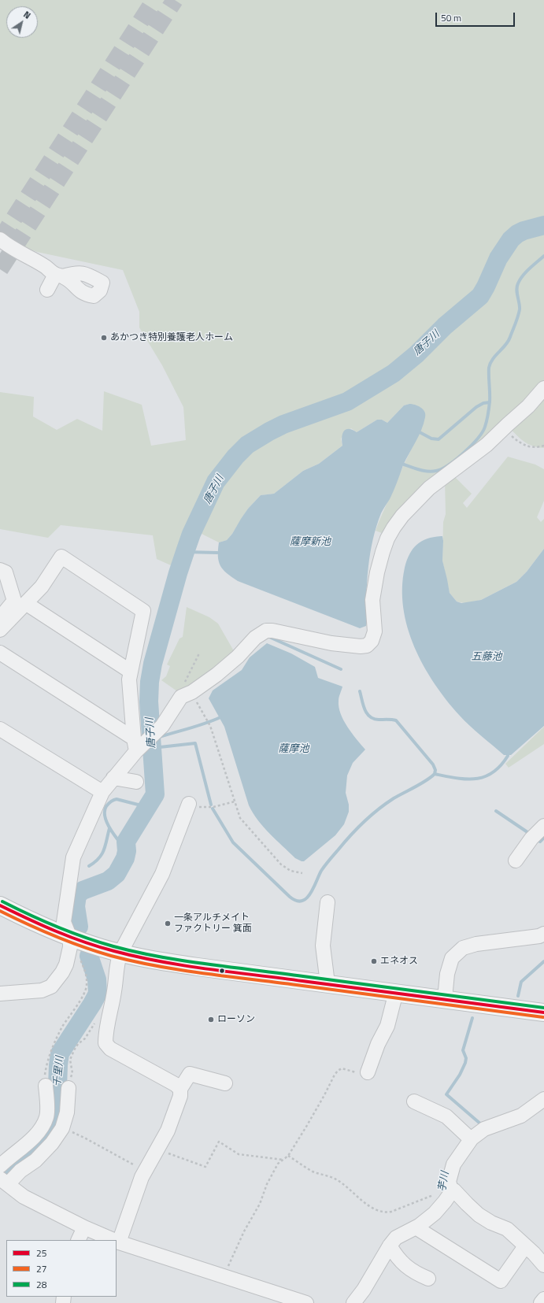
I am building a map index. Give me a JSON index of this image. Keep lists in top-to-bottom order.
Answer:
{
  "water": [
    "唐子川",
    "薩摩新池",
    "五藤池",
    "薩摩池",
    "千里川",
    "芋川"
  ],
  "places": [
    "あかつき特別養護老人ホーム",
    "一条アルチメイト ファクトリー 箕面",
    "エネオス",
    "ローソン"
  ],
  "lines": ["transit line 28", "transit line 25", "transit line 27"],
  "legend": ["25", "27", "28"],
  "scale_bar": "50 m",
  "north": "top right"
}
